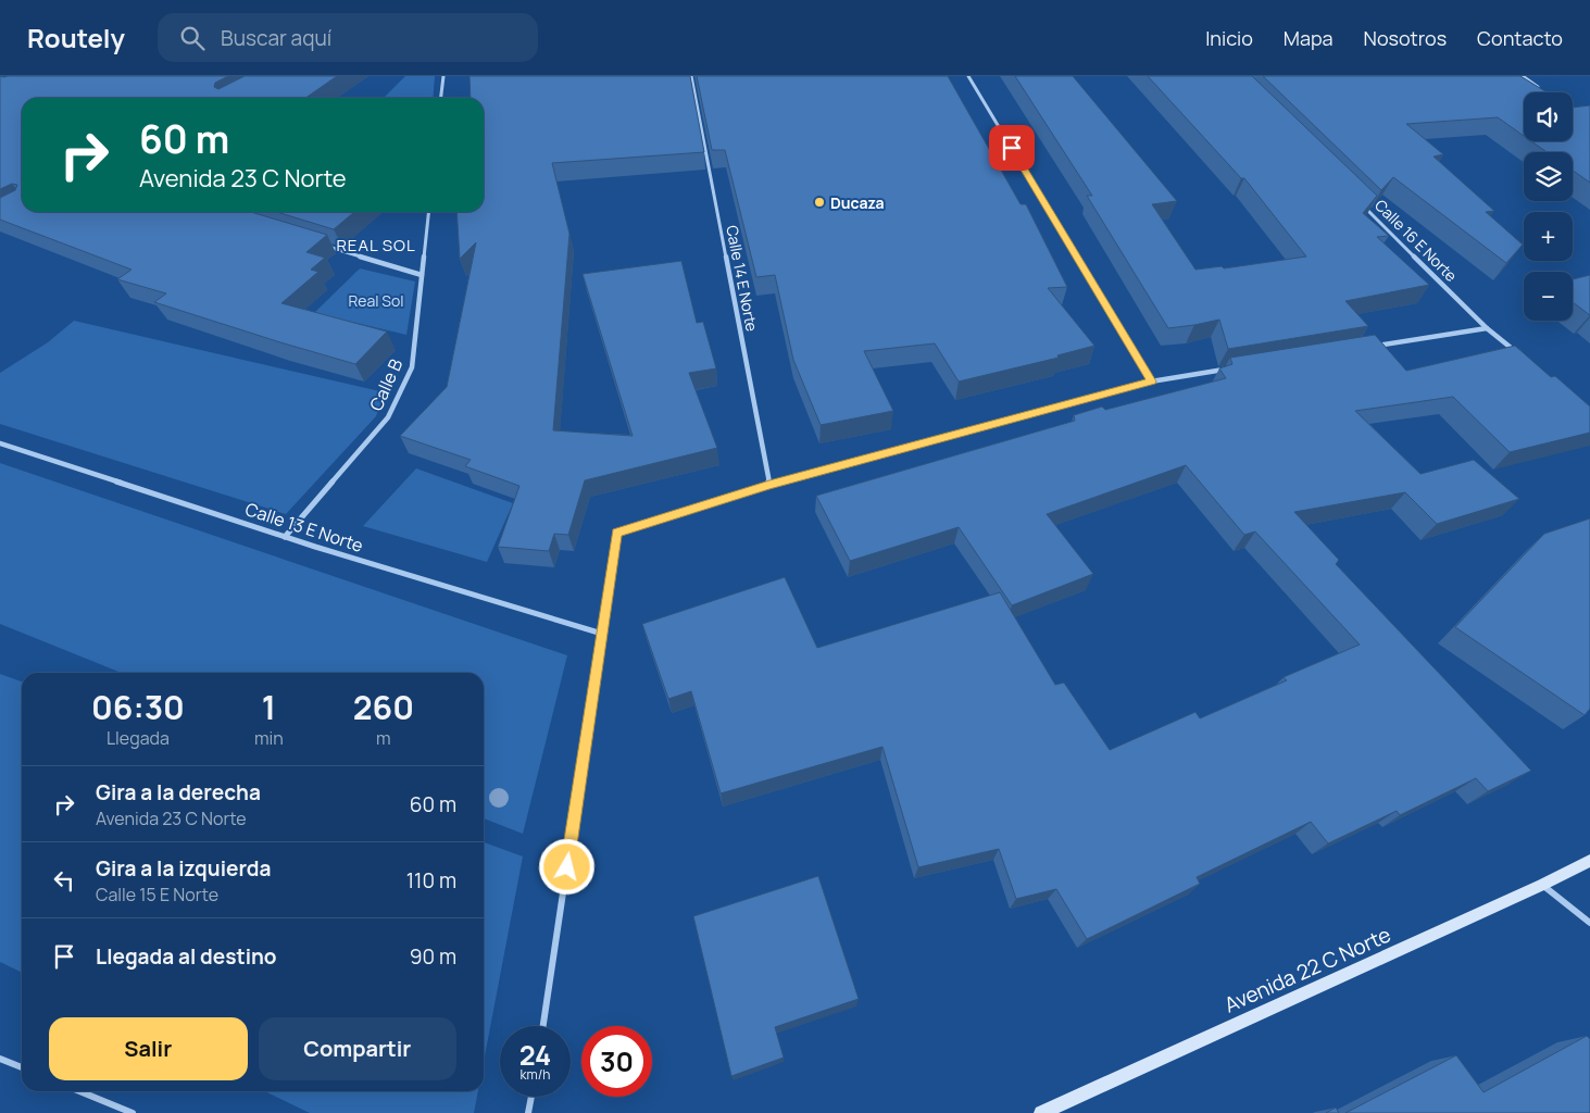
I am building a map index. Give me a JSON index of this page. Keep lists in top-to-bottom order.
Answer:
{
  "streets": {
    "street": [
      "Calle 16 E Norte",
      "Calle 14 E Norte",
      "Calle B",
      "Calle 13 E Norte",
      "Avenida 22 C Norte"
    ]
  },
  "crossings": [
    ["Calle B", "Calle 13 E Norte"]
  ],
  "districts": ["REAL SOL"],
  "parks": ["Real Sol"],
  "places": ["Ducaza"],
  "page": {
    "header": "Routely",
    "search": "Buscar aquí",
    "nav": [
      "Inicio",
      "Mapa",
      "Nosotros",
      "Contacto"
    ],
    "map_buttons": ["+", "−"],
    "turn": ["60 m", "Avenida 23 C Norte"],
    "eta": [
      "06:30",
      "Llegada",
      "1",
      "min",
      "260",
      "m"
    ],
    "list": [
      {
        "name": "Gira a la derecha",
        "note": "Avenida 23 C Norte",
        "value": "60 m"
      },
      {
        "name": "Gira a la izquierda",
        "note": "Calle 15 E Norte",
        "value": "110 m"
      },
      {
        "name": "Llegada al destino",
        "value": "90 m"
      }
    ],
    "buttons": ["Salir", "Compartir"],
    "speed": "24 km/h",
    "limit": "30"
  }
}
